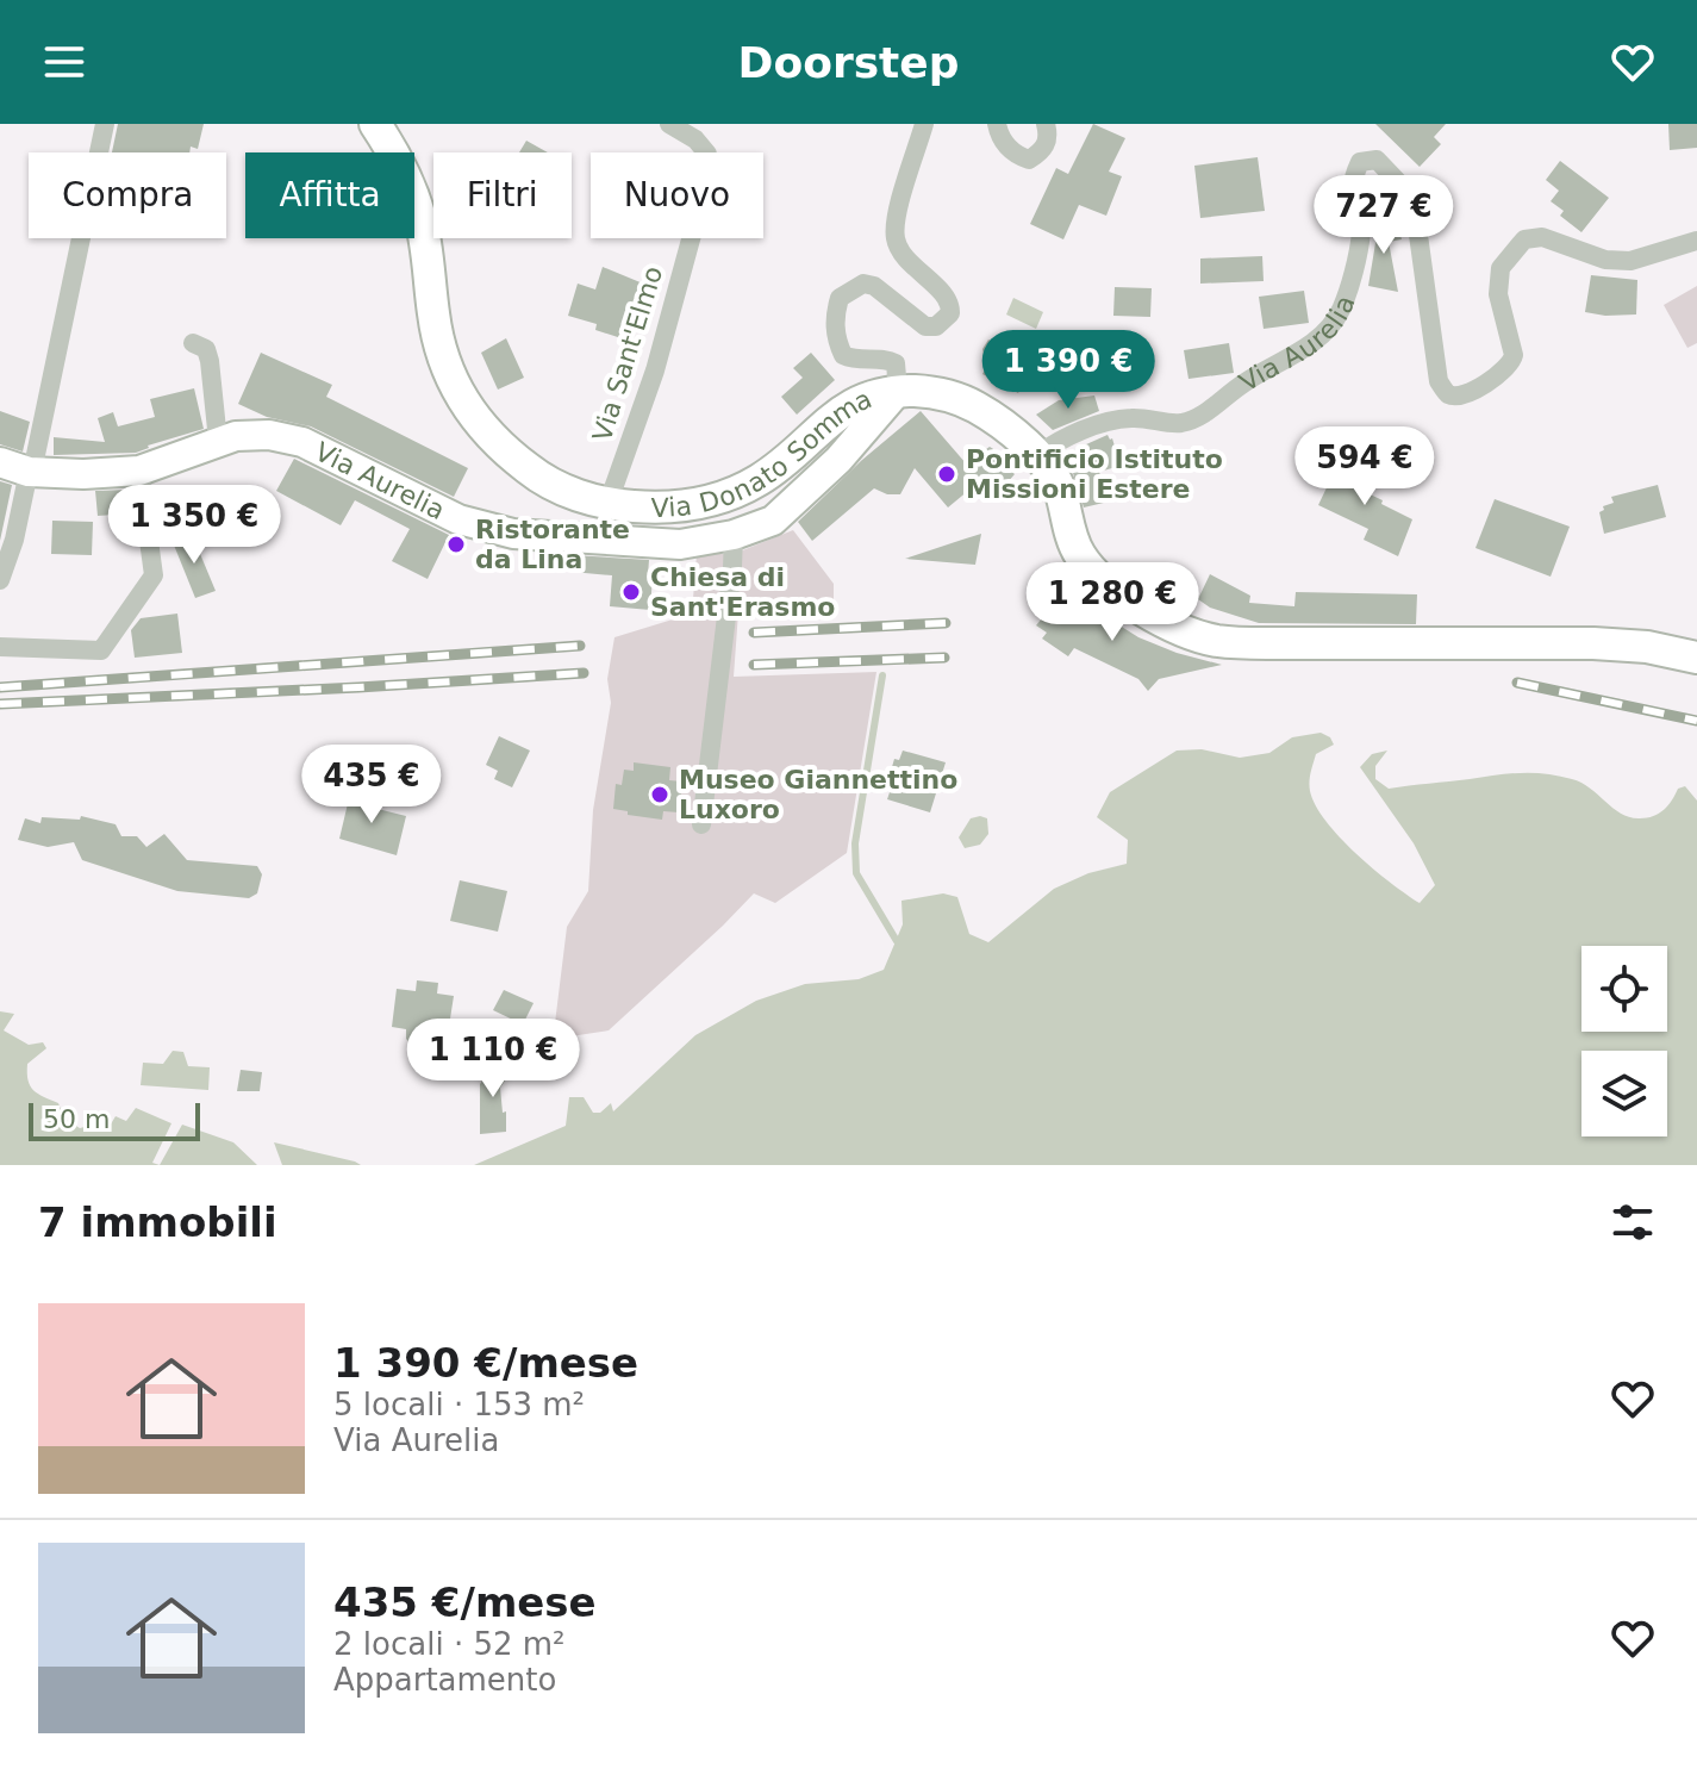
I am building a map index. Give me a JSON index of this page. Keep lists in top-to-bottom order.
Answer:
{
  "streets": {
    "main road": ["Via Donato Somma"],
    "street": ["Via Aurelia", "Via Sant'Elmo"]
  },
  "crossings": [
    ["Via Aurelia", "Via Donato Somma"],
    ["Via Sant'Elmo", "Via Donato Somma"]
  ],
  "places": [
    "Pontificio Istituto Missioni Estere",
    "Ristorante da Lina",
    "Chiesa di Sant'Erasmo",
    "Museo Giannettino Luxoro"
  ],
  "scale_bar": "50 m",
  "page": {
    "header": "Doorstep",
    "chip": [
      "Compra",
      "Affitta",
      "Filtri",
      "Nuovo"
    ],
    "price": [
      "727 €",
      "1 390 €",
      "594 €",
      "1 350 €",
      "1 280 €",
      "435 €",
      "1 110 €"
    ],
    "scale": "50 m",
    "heading": "7 immobili",
    "list": [
      {
        "name": "1 390 €/mese",
        "note": "5 locali · 153 m² · Via Aurelia"
      },
      {
        "name": "435 €/mese",
        "note": "2 locali · 52 m² · Appartamento"
      }
    ]
  }
}
